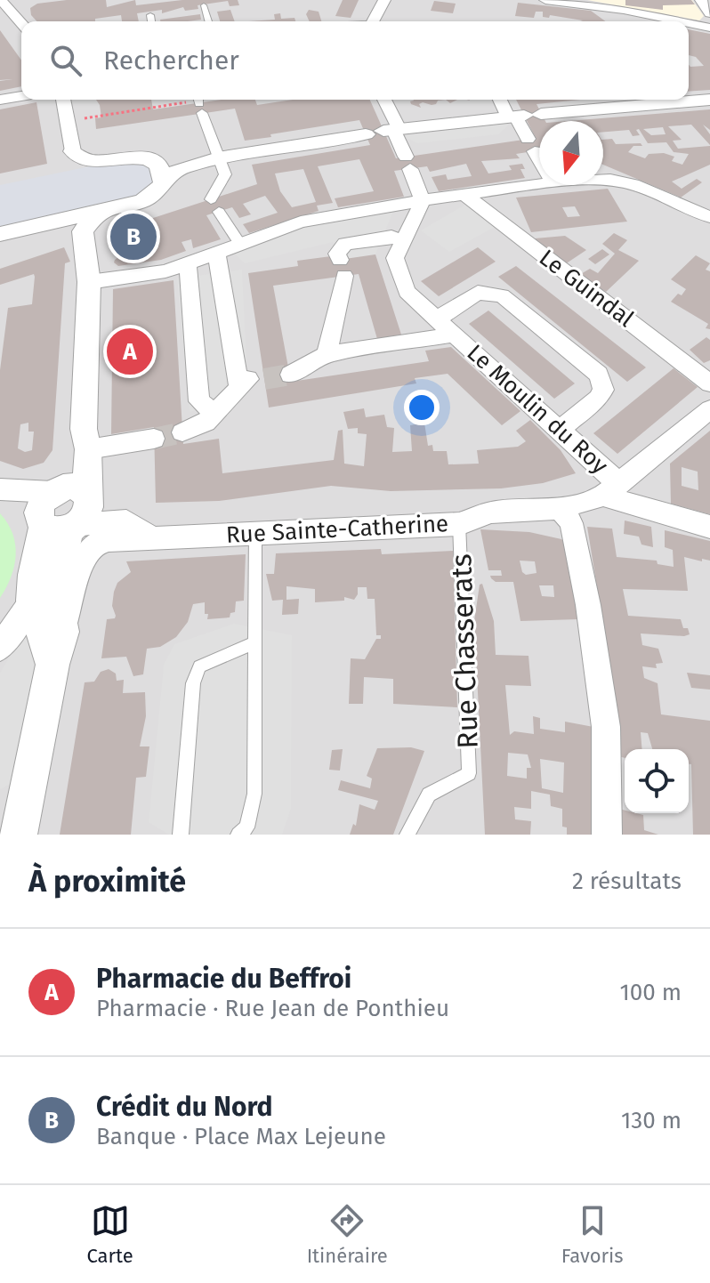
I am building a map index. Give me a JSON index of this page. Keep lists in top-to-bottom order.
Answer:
{
  "streets": {
    "street": ["Le Guindal", "Le Moulin du Roy", "Rue Sainte-Catherine"],
    "lane": ["Rue Chasserats"]
  },
  "crossings": [
    ["Le Moulin du Roy", "Rue Sainte-Catherine"],
    ["Rue Sainte-Catherine", "Rue Chasserats"]
  ],
  "north": "bottom",
  "page": {
    "search": "Rechercher",
    "pins": ["B", "A"],
    "heading": ["À proximité", "2 résultats"],
    "list": [
      {
        "mark": "A",
        "name": "Pharmacie du Beffroi",
        "note": "Pharmacie · Rue Jean de Ponthieu",
        "value": "100 m"
      },
      {
        "mark": "B",
        "name": "Crédit du Nord",
        "note": "Banque · Place Max Lejeune",
        "value": "130 m"
      }
    ],
    "nav": ["Carte", "Itinéraire", "Favoris"]
  }
}
